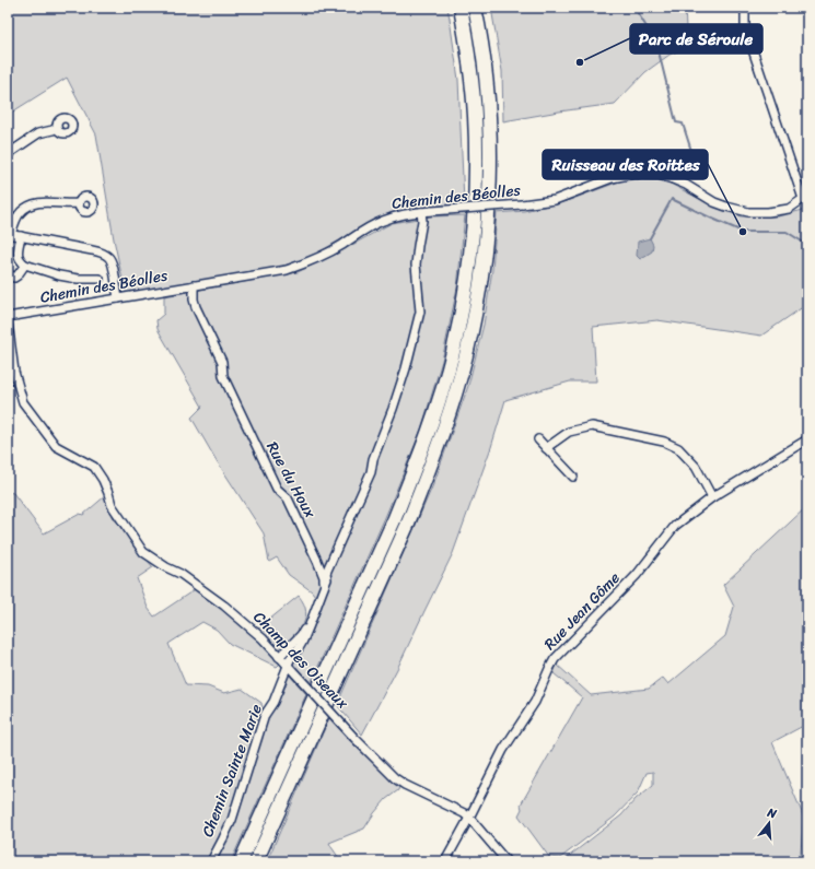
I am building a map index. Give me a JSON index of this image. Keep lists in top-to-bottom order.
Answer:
{
  "streets": {
    "street": [
      "Chemin des Béolles",
      "Rue du Houx",
      "Rue Jean Gôme",
      "Champ des Oiseaux",
      "Chemin Sainte Marie"
    ]
  },
  "crossings": [
    ["Chemin des Béolles", "Rue du Houx"],
    ["Chemin des Béolles", "Chemin Sainte Marie"],
    ["Rue du Houx", "Champ des Oiseaux"],
    ["Rue Jean Gôme", "Champ des Oiseaux"],
    ["Champ des Oiseaux", "Chemin Sainte Marie"]
  ],
  "places": ["Parc de Séroule", "Ruisseau des Roittes"],
  "north": "top"
}
